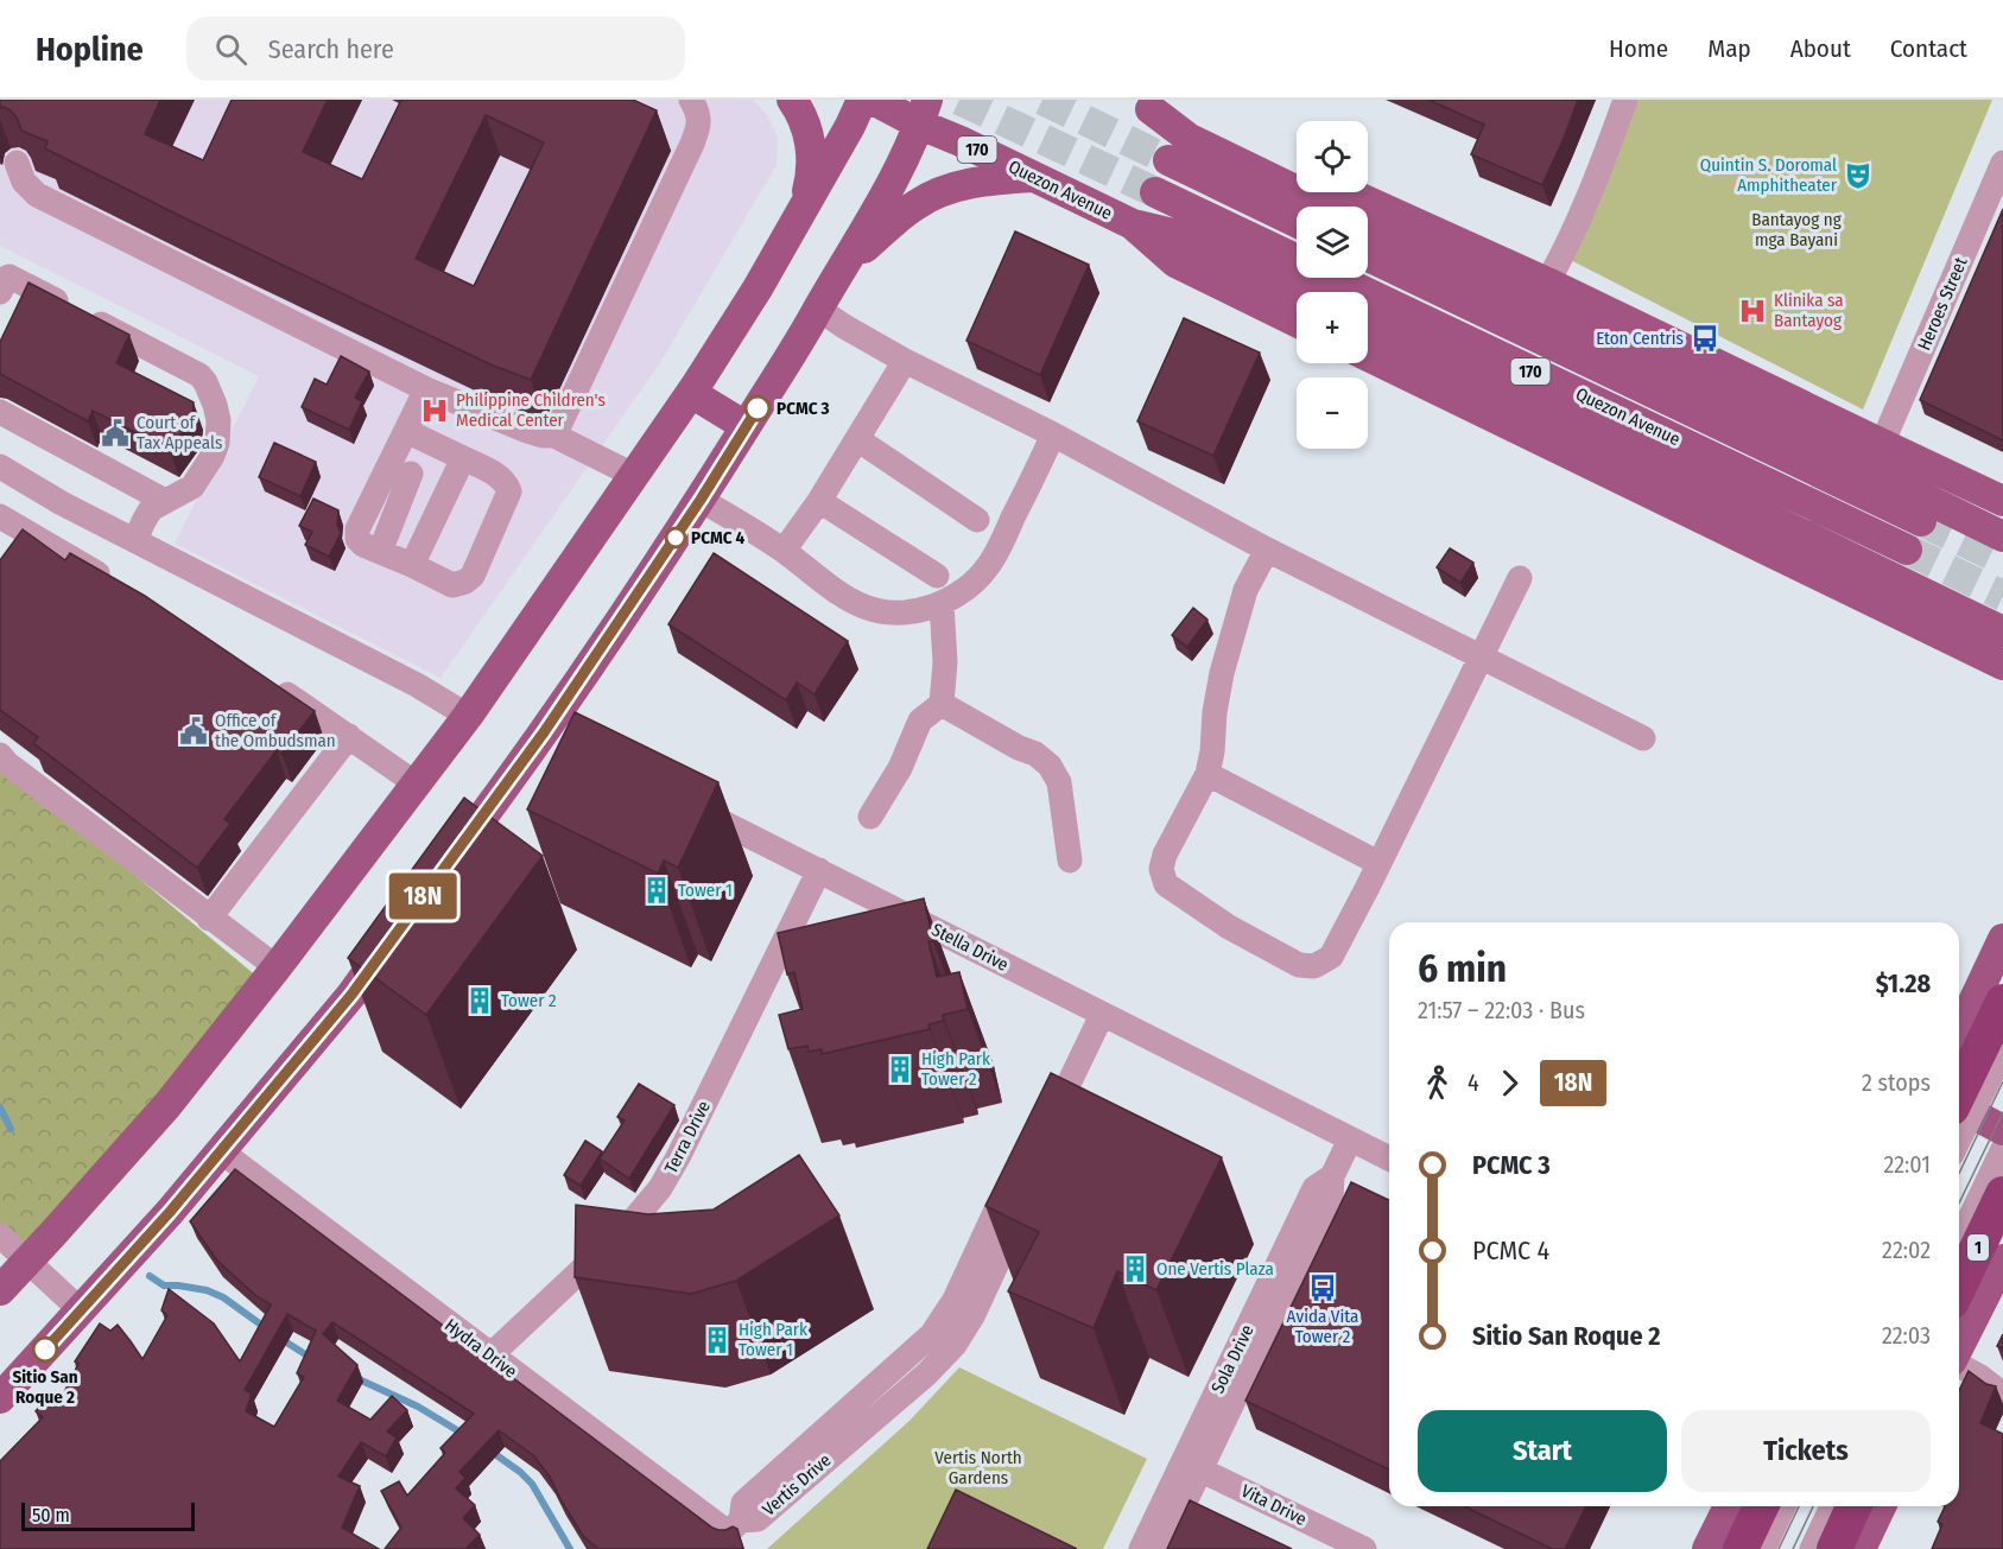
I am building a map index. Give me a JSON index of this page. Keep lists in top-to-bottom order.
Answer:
{
  "streets": {
    "highway": ["1"],
    "main road": ["170", "Quezon Avenue"],
    "lane": [
      "Heroes Street",
      "Stella Drive",
      "Terra Drive",
      "Hydra Drive",
      "Sola Drive",
      "Vertis Drive",
      "Vita Drive"
    ]
  },
  "crossings": [
    ["Stella Drive", "Terra Drive"],
    ["Stella Drive", "Sola Drive"],
    ["Terra Drive", "Hydra Drive"],
    ["Hydra Drive", "Vertis Drive"],
    ["Sola Drive", "Vita Drive"]
  ],
  "parks": ["Bantayog ng mga Bayani", "Vertis North Gardens"],
  "places": {
    "theatre": ["Quintin S. Doromal Amphitheater"],
    "hospital": ["Klinika sa Bantayog", "Philippine Children's Medical Center"],
    "bus stop": ["Eton Centris", "Avida Vita Tower 2"],
    "other": ["PCMC 3", "PCMC 4", "Sitio San Roque 2"],
    "public building": ["Court of Tax Appeals", "Office of the Ombudsman"],
    "building": [
      "Tower 1",
      "Tower 2",
      "High Park Tower 2",
      "One Vertis Plaza",
      "High Park Tower 1"
    ]
  },
  "lines": ["bus line 18N"],
  "scale_bar": "50 m",
  "page": {
    "header": "Hopline",
    "search": "Search here",
    "nav": [
      "Home",
      "Map",
      "About",
      "Contact"
    ],
    "on_map": "18N",
    "map_buttons": ["+", "−"],
    "heading": ["6 min", "21:57 – 22:03 · Bus", "$1.28"],
    "legs": ["4", "18N", "2 stops"],
    "list": [
      {
        "name": "PCMC 3",
        "value": "22:01"
      },
      {
        "name": "PCMC 4",
        "value": "22:02"
      },
      {
        "name": "Sitio San Roque 2",
        "value": "22:03"
      }
    ],
    "buttons": ["Start", "Tickets"],
    "scale": "50 m"
  }
}
